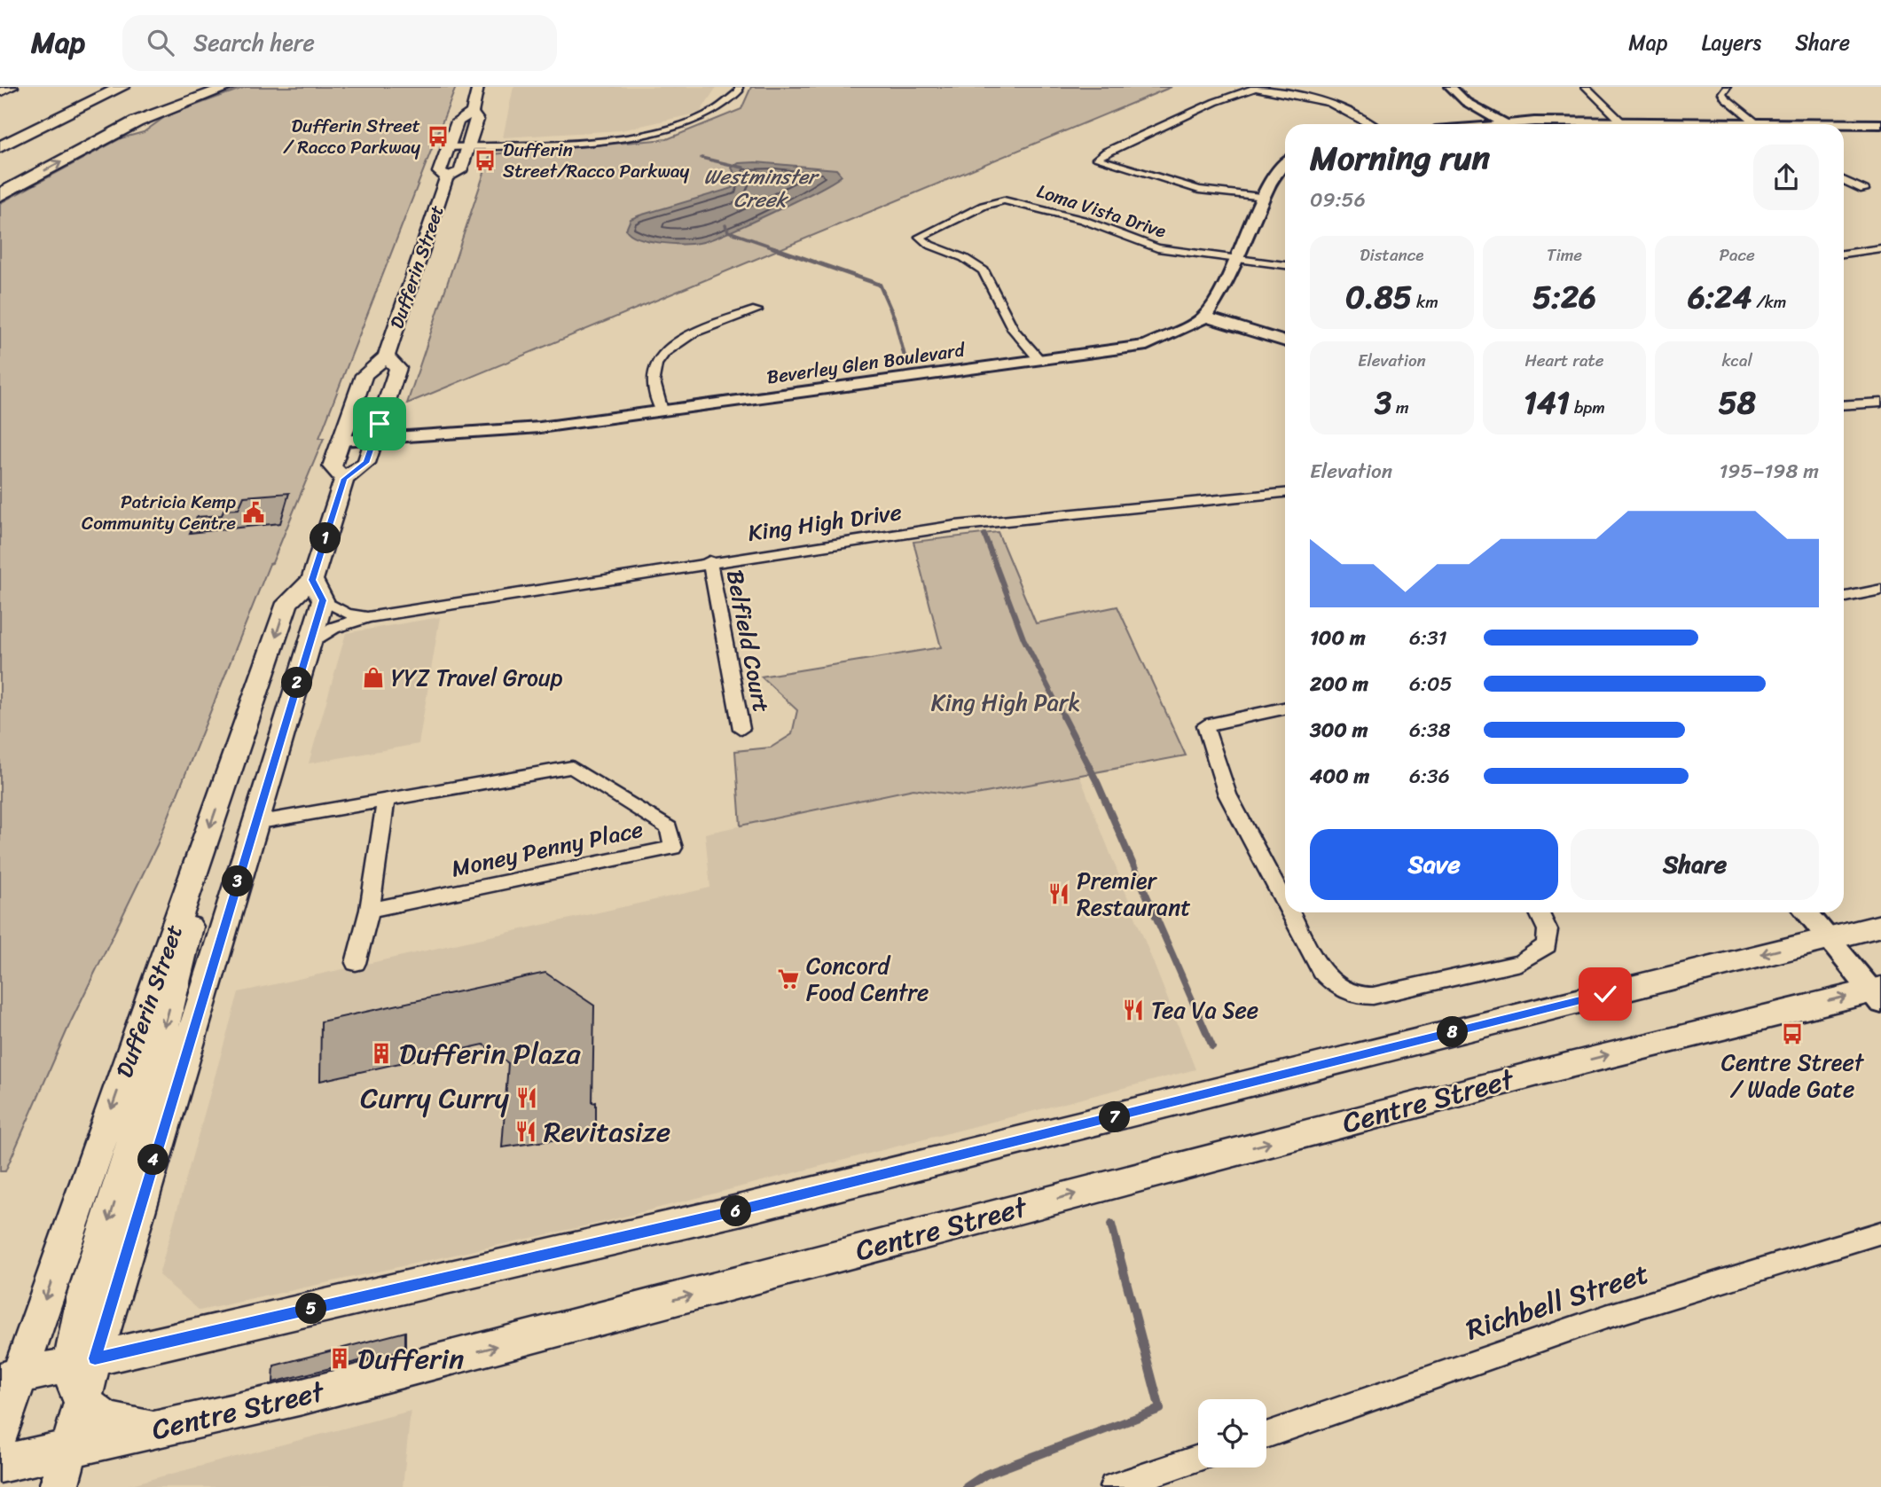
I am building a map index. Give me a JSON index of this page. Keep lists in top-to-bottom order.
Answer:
{
  "streets": {
    "main road": ["Dufferin Street", "Centre Street"],
    "street": [
      "Loma Vista Drive",
      "Beverley Glen Boulevard",
      "King High Drive",
      "Belfield Court",
      "Money Penny Place",
      "Richbell Street"
    ]
  },
  "crossings": [
    ["Loma Vista Drive", "Beverley Glen Boulevard"],
    ["Dufferin Street", "Beverley Glen Boulevard"],
    ["Dufferin Street", "King High Drive"],
    ["Dufferin Street", "Money Penny Place"],
    ["King High Drive", "Belfield Court"]
  ],
  "water": ["Westminster Creek"],
  "parks": ["King High Park"],
  "places": {
    "bus stop": ["Dufferin Street / Racco Parkway", "Dufferin Street/Racco Parkway", "Centre Street / Wade Gate"],
    "public building": ["Patricia Kemp Community Centre"],
    "shop": ["YYZ Travel Group"],
    "restaurant": [
      "Premier Restaurant",
      "Tea Va See",
      "Curry Curry",
      "Revitasize"
    ],
    "supermarket": ["Concord Food Centre"],
    "building": ["Dufferin Plaza", "Dufferin"]
  },
  "page": {
    "header": "Map",
    "search": "Search here",
    "nav": ["Map", "Layers", "Share"],
    "heading": ["Morning run", "09:56"],
    "stats": [
      ["Distance", "0.85 km"],
      ["Time", "5:26"],
      ["Pace", "6:24 /km"],
      ["Elevation", "3 m"],
      ["Heart rate", "141 bpm"],
      ["kcal", "58"]
    ],
    "chart": ["Elevation", "195–198 m"],
    "pins": [
      "1",
      "2",
      "3",
      "8",
      "7",
      "4",
      "6",
      "5"
    ],
    "list": [
      {
        "name": "100 m",
        "note": "6:31"
      },
      {
        "name": "200 m",
        "note": "6:05"
      },
      {
        "name": "300 m",
        "note": "6:38"
      },
      {
        "name": "400 m",
        "note": "6:36"
      }
    ],
    "buttons": ["Save", "Share"]
  }
}
